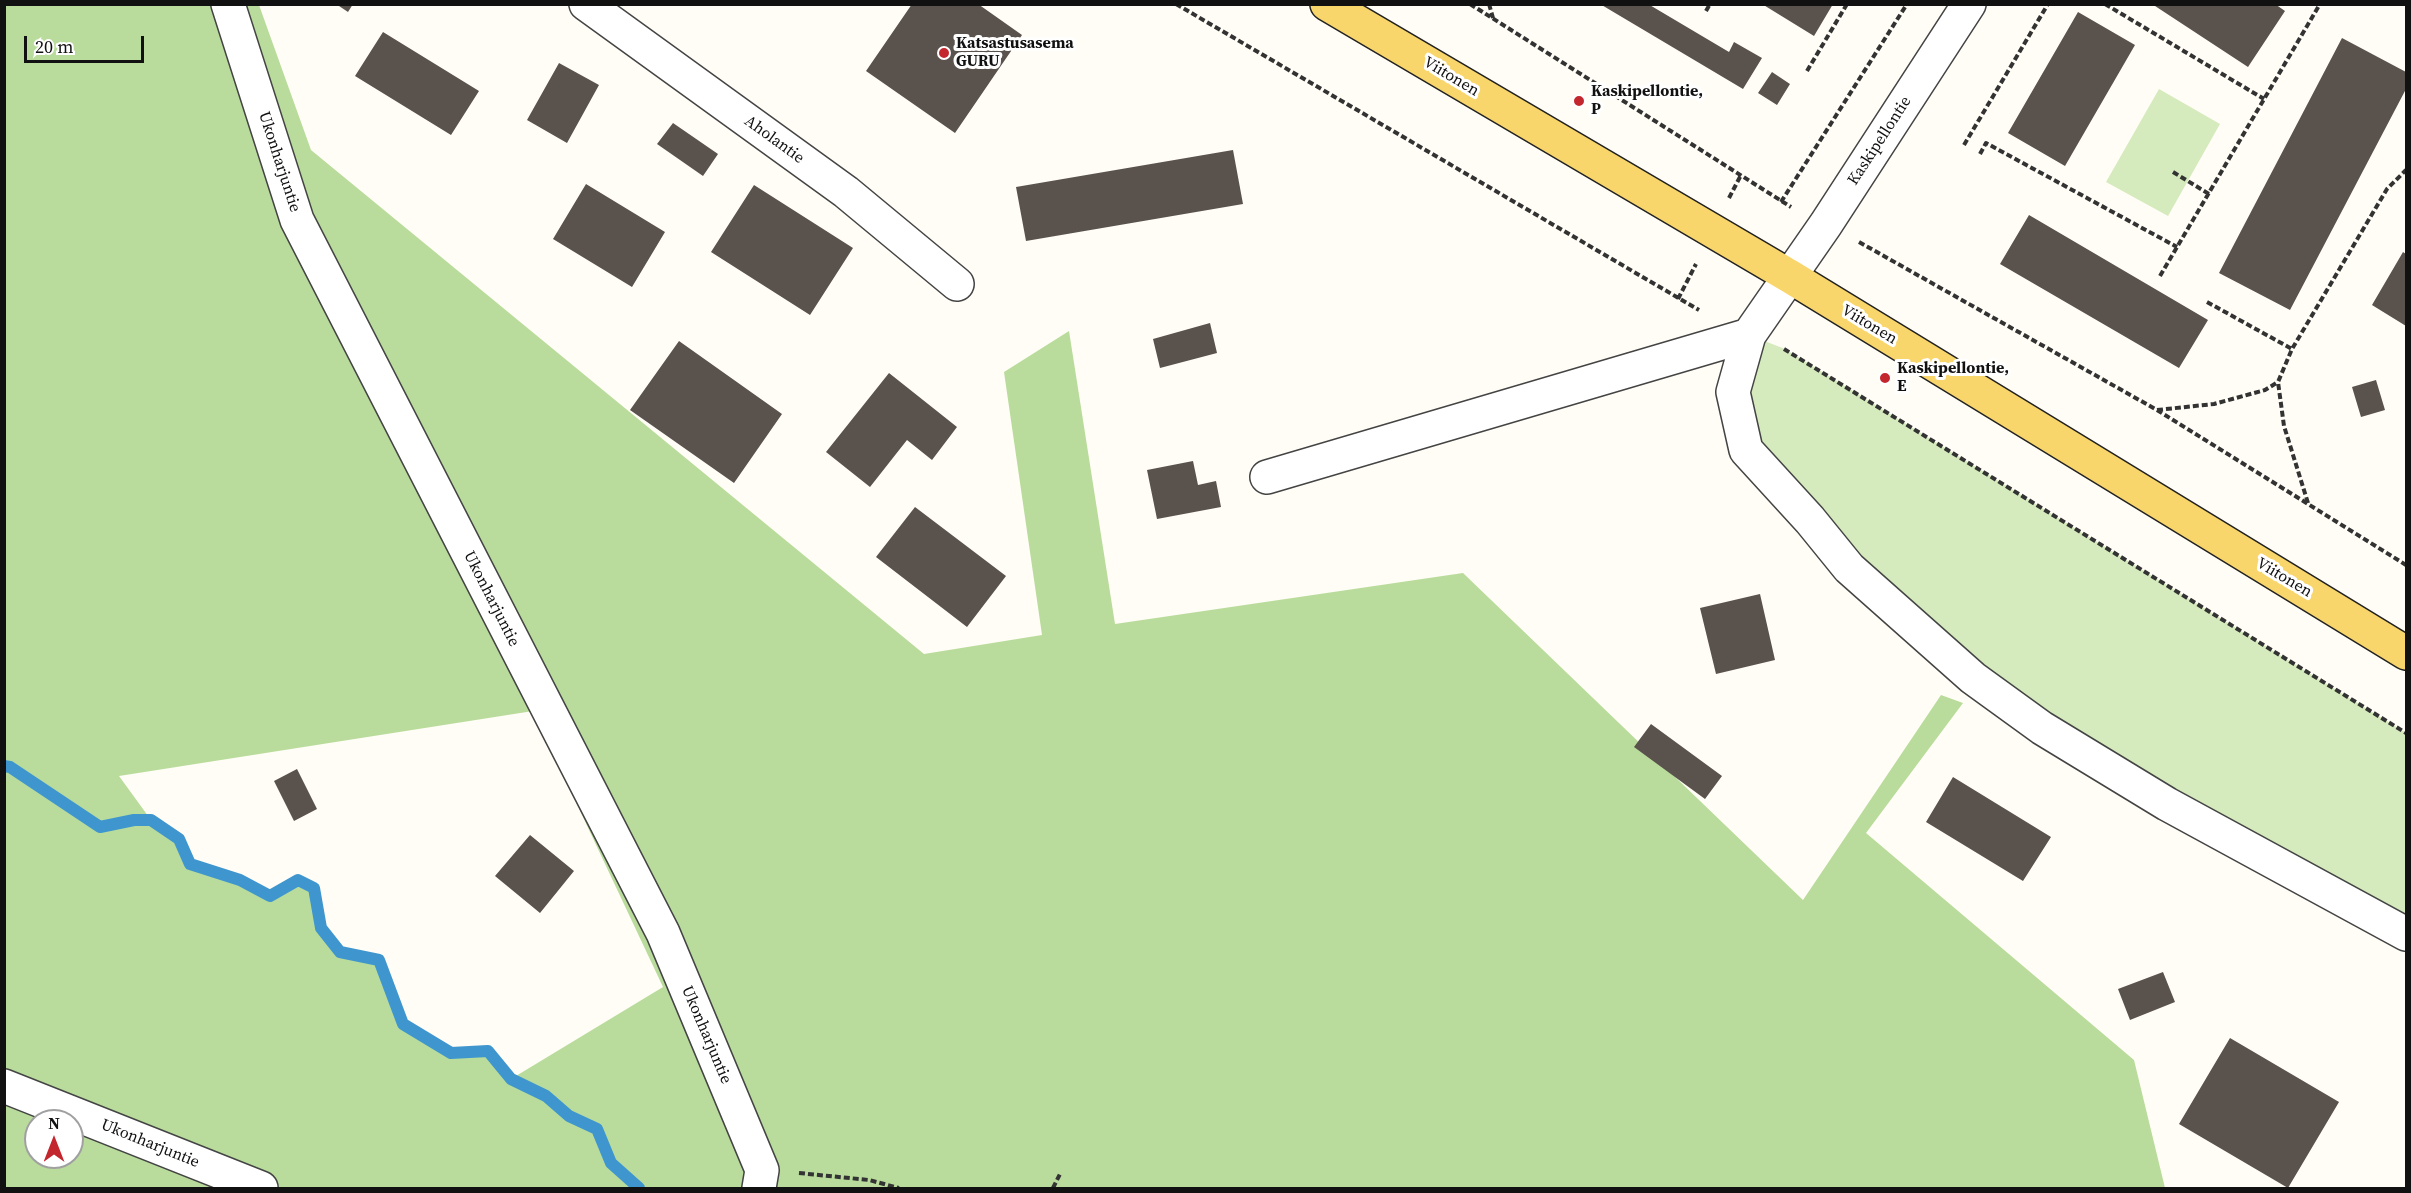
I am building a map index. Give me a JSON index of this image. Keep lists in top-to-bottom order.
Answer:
{
  "streets": {
    "main road": ["Viitonen"],
    "street": ["Aholantie", "Kaskipellontie", "Ukonharjuntie"]
  },
  "crossings": [
    ["Viitonen", "Kaskipellontie"]
  ],
  "places": ["Katsastusasema GURU", "Kaskipellontie, P", "Kaskipellontie, E"],
  "scale_bar": "20 m",
  "north": "top"
}
